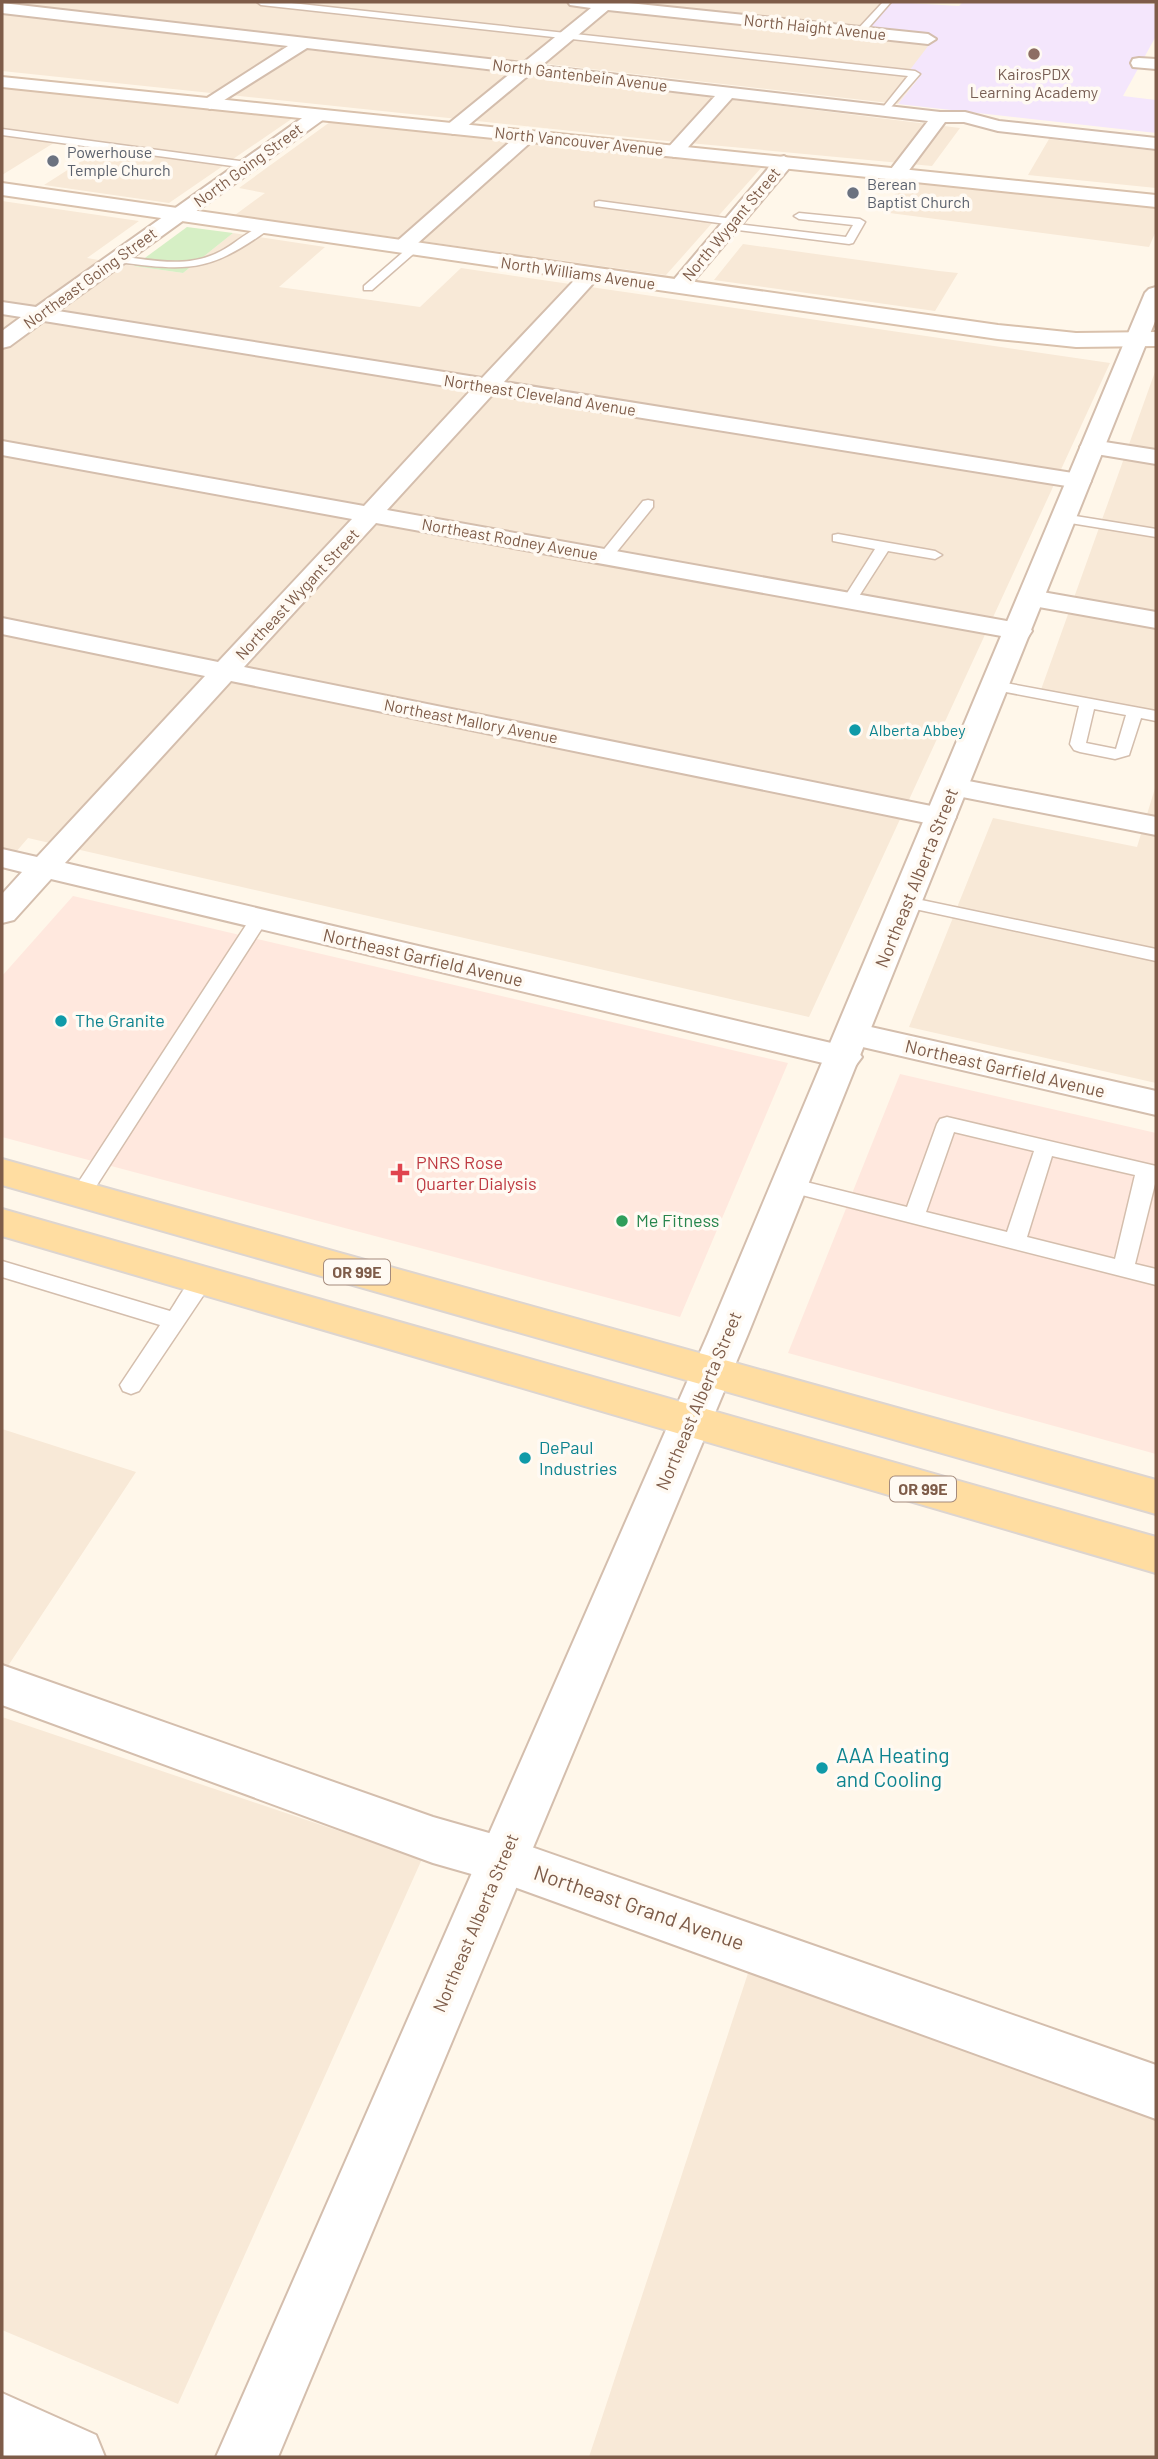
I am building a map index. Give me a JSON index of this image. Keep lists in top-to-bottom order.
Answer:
{
  "streets": {
    "main road": ["OR 99E"],
    "street": [
      "North Haight Avenue",
      "North Gantenbein Avenue",
      "North Vancouver Avenue",
      "North Going Street",
      "North Wygant Street",
      "North Williams Avenue",
      "Northeast Going Street",
      "Northeast Cleveland Avenue",
      "Northeast Rodney Avenue",
      "Northeast Wygant Street",
      "Northeast Mallory Avenue",
      "Northeast Alberta Street",
      "Northeast Garfield Avenue",
      "Northeast Grand Avenue"
    ]
  },
  "crossings": [
    ["North Vancouver Avenue", "North Going Street"],
    ["North Vancouver Avenue", "North Wygant Street"],
    ["North Going Street", "North Williams Avenue"],
    ["North Going Street", "Northeast Going Street"],
    ["North Wygant Street", "North Williams Avenue"],
    ["North Williams Avenue", "Northeast Going Street"],
    ["North Williams Avenue", "Northeast Wygant Street"],
    ["North Williams Avenue", "Northeast Alberta Street"],
    ["Northeast Going Street", "Northeast Cleveland Avenue"],
    ["Northeast Cleveland Avenue", "Northeast Wygant Street"],
    ["Northeast Cleveland Avenue", "Northeast Alberta Street"],
    ["Northeast Rodney Avenue", "Northeast Wygant Street"],
    ["Northeast Rodney Avenue", "Northeast Alberta Street"],
    ["Northeast Wygant Street", "Northeast Mallory Avenue"],
    ["Northeast Wygant Street", "Northeast Garfield Avenue"],
    ["Northeast Mallory Avenue", "Northeast Alberta Street"],
    ["Northeast Alberta Street", "Northeast Garfield Avenue"],
    ["Northeast Alberta Street", "OR 99E"],
    ["Northeast Alberta Street", "Northeast Grand Avenue"]
  ],
  "places": {
    "other": [
      "KairosPDX Learning Academy",
      "Powerhouse Temple Church",
      "Berean Baptist Church",
      "Alberta Abbey",
      "The Granite",
      "Me Fitness",
      "DePaul Industries",
      "AAA Heating and Cooling"
    ],
    "health": ["PNRS Rose Quarter Dialysis"]
  }
}
